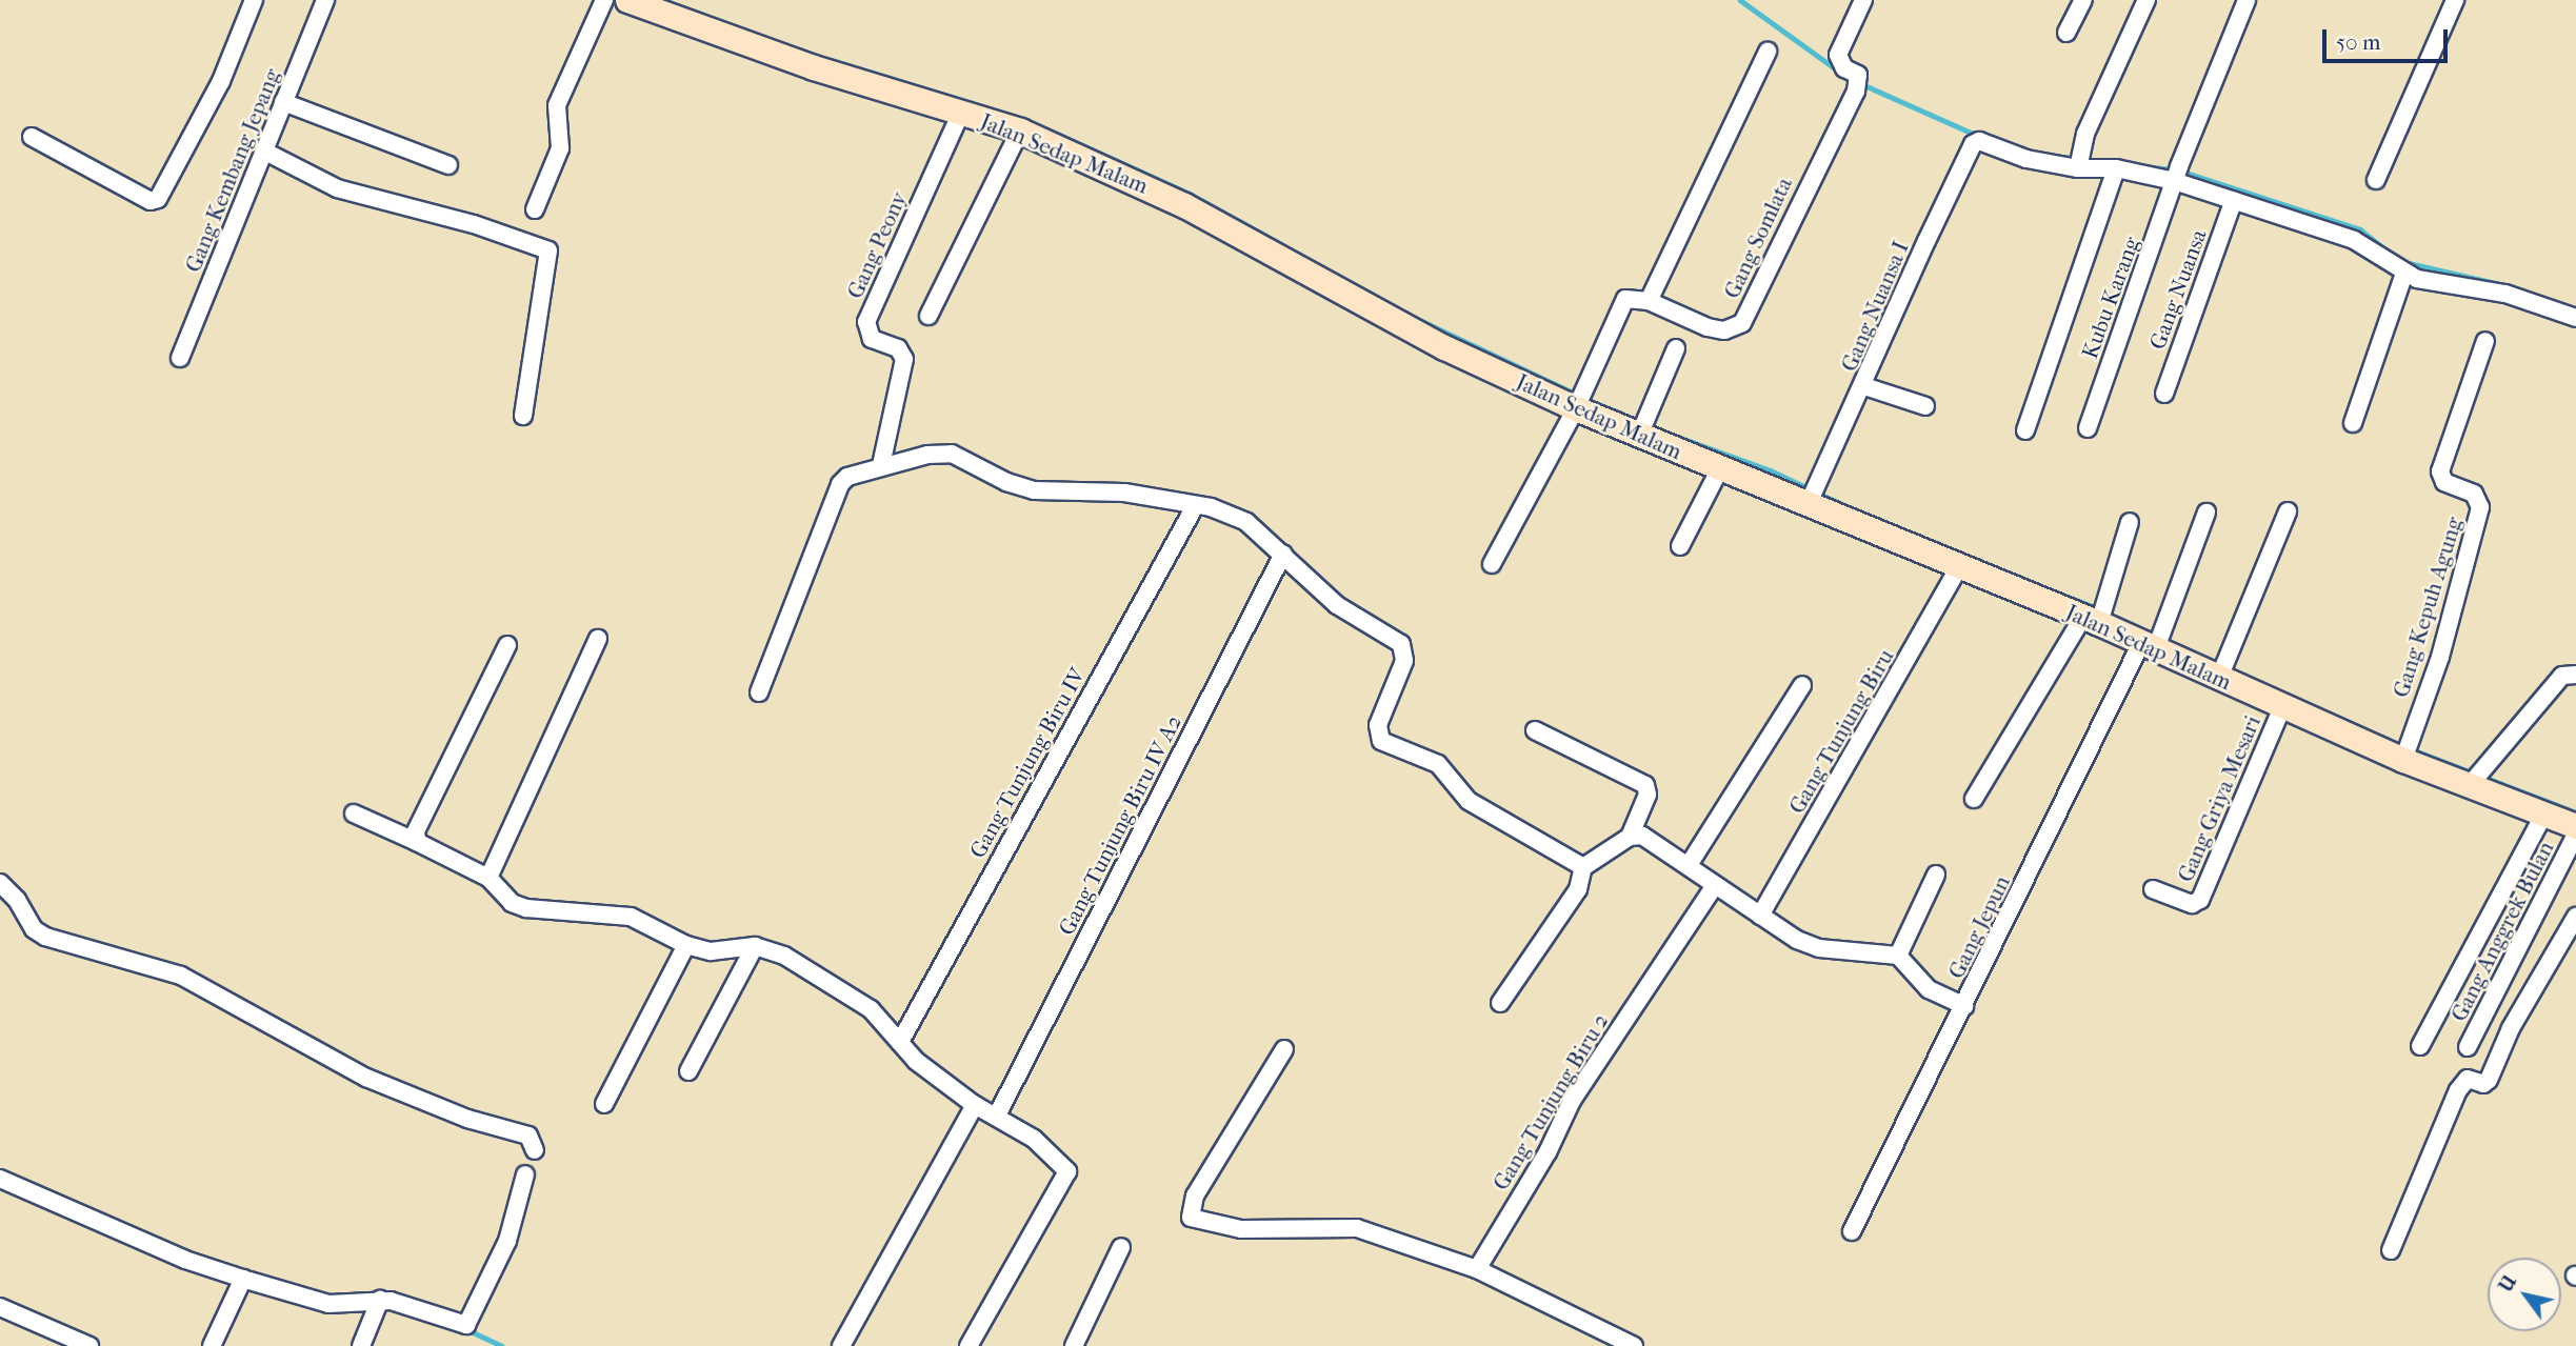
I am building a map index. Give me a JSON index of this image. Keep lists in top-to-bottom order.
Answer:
{
  "streets": {
    "street": [
      "Jalan Sedap Malam",
      "Gang Kembang Jepang",
      "Gang Somlata",
      "Gang Peony",
      "Gang Nuansa",
      "Kubu Karang",
      "Gang Nuansa I",
      "Gang Kepuh Agung",
      "Gang Tunjung Biru",
      "Gang Tunjung Biru IV",
      "Gang Griya Mesari",
      "Gang Tunjung Biru IV A2",
      "Gang Jepun",
      "Gang Anggrek Bulan",
      "Gang Tunjung Biru 2"
    ]
  },
  "crossings": [
    ["Jalan Sedap Malam", "Gang Peony"],
    ["Jalan Sedap Malam", "Gang Nuansa I"],
    ["Jalan Sedap Malam", "Gang Kepuh Agung"],
    ["Jalan Sedap Malam", "Gang Tunjung Biru"],
    ["Jalan Sedap Malam", "Gang Griya Mesari"],
    ["Jalan Sedap Malam", "Gang Jepun"]
  ],
  "scale_bar": "50 m",
  "north": "top left"
}
